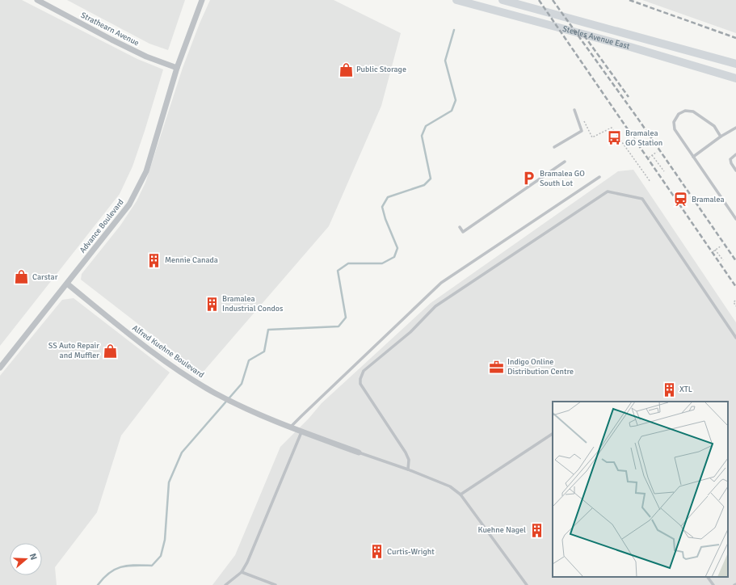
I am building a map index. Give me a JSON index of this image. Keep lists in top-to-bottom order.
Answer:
{
  "streets": {
    "main road": ["Steeles Avenue East"],
    "street": ["Strathearn Avenue", "Advance Boulevard", "Alfred Kuehne Boulevard"]
  },
  "crossings": [
    ["Strathearn Avenue", "Advance Boulevard"],
    ["Advance Boulevard", "Alfred Kuehne Boulevard"]
  ],
  "places": {
    "shop": ["Public Storage", "Carstar", "SS Auto Repair and Muffler"],
    "bus stop": ["Bramalea GO Station"],
    "parking": ["Bramalea GO South Lot"],
    "station": ["Bramalea"],
    "building": [
      "Mennie Canada",
      "Bramalea Industrial Condos",
      "XTL",
      "Kuehne Nagel",
      "Curtis-Wright"
    ],
    "office": ["Indigo Online Distribution Centre"]
  },
  "north": "right"
}
